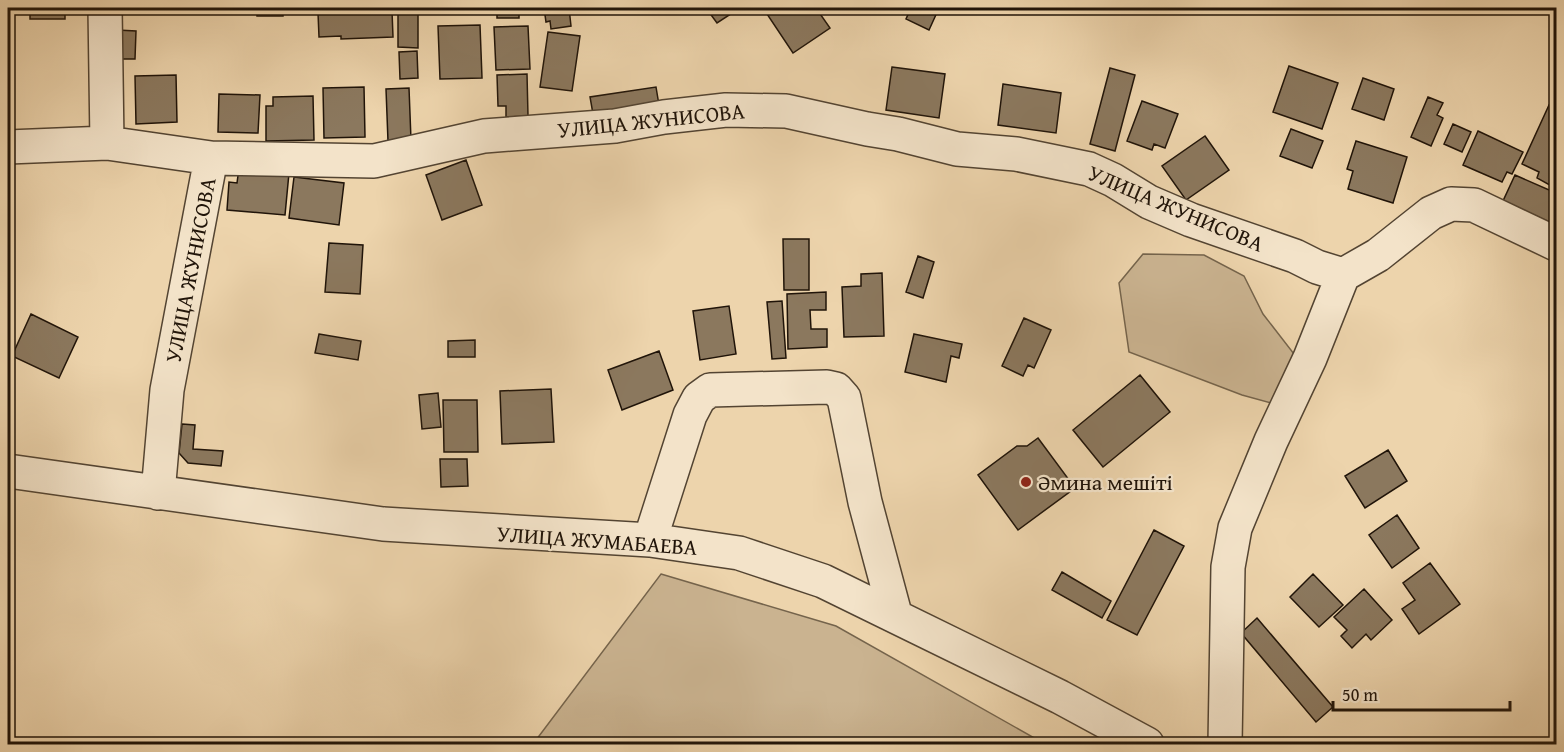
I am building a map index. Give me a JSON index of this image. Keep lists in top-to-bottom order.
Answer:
{
  "streets": {
    "street": ["УЛИЦА ЖУНИСОВА", "УЛИЦА ЖУМАБАЕВА"]
  },
  "crossings": [
    ["УЛИЦА ЖУНИСОВА", "УЛИЦА ЖУМАБАЕВА"]
  ],
  "places": ["Әмина мешіті"],
  "scale_bar": "50 m"
}
